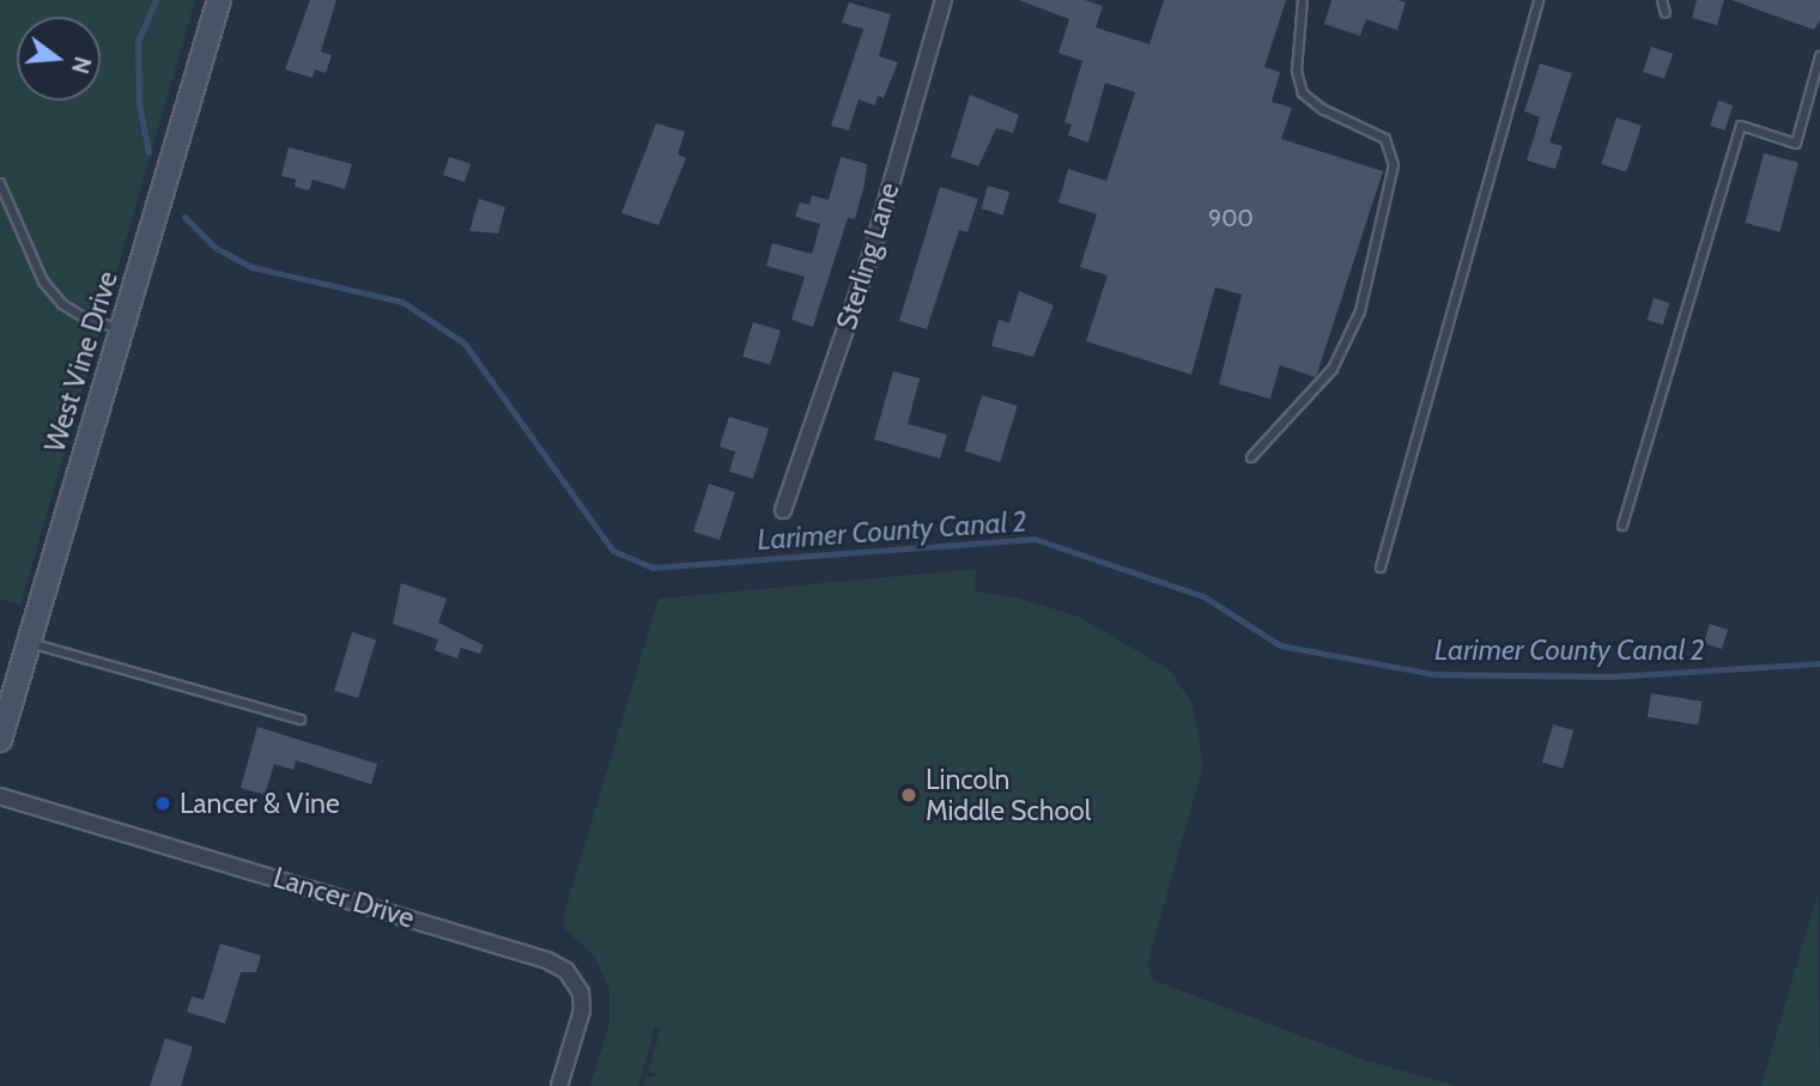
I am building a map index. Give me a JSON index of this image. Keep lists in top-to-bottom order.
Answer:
{
  "streets": {
    "street": ["Sterling Lane", "West Vine Drive", "Lancer Drive"]
  },
  "water": ["Larimer County Canal 2"],
  "places": ["Lincoln Middle School", "Lancer & Vine"],
  "house_numbers": ["900"],
  "north": "right"
}
